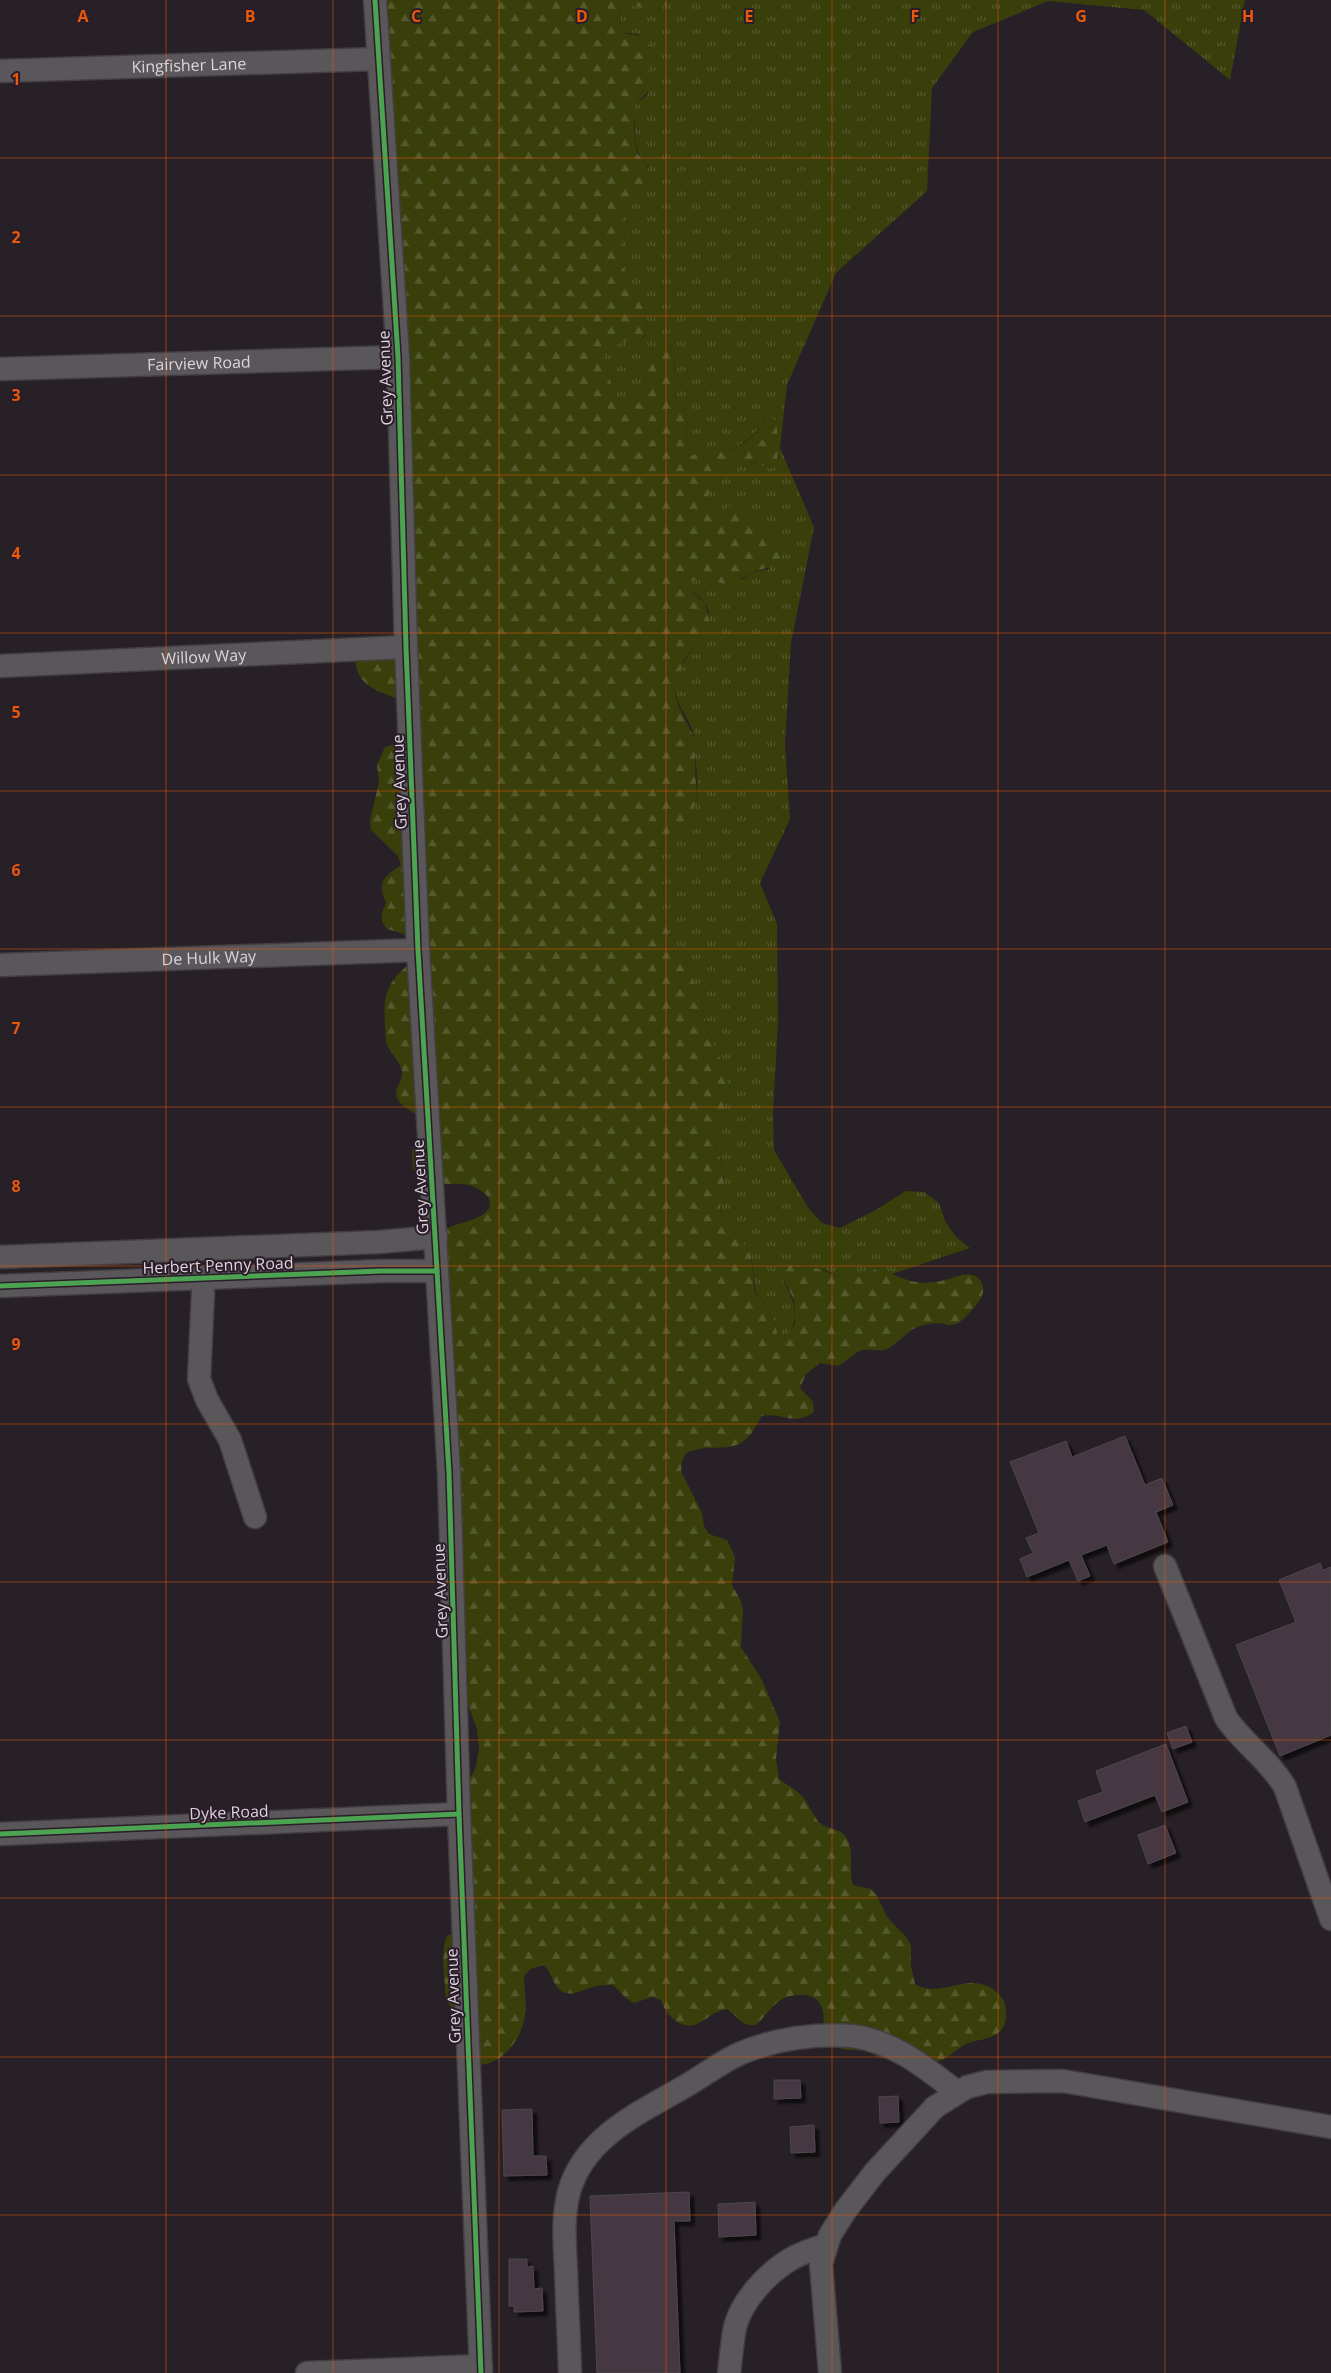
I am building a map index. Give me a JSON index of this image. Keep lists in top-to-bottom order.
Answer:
{
  "streets": {
    "street": [
      "Kingfisher Lane",
      "Fairview Road",
      "Grey Avenue",
      "Willow Way",
      "De Hulk Way",
      "Herbert Penny Road",
      "Dyke Road"
    ]
  },
  "crossings": [
    ["Kingfisher Lane", "Grey Avenue"],
    ["Fairview Road", "Grey Avenue"],
    ["Grey Avenue", "Willow Way"],
    ["Grey Avenue", "De Hulk Way"],
    ["Grey Avenue", "Herbert Penny Road"],
    ["Grey Avenue", "Dyke Road"]
  ],
  "grid": {
    "columns": [
      "A",
      "B",
      "C",
      "D",
      "E",
      "F",
      "G",
      "H"
    ],
    "rows": [
      "1",
      "2",
      "3",
      "4",
      "5",
      "6",
      "7",
      "8",
      "9"
    ]
  }
}
